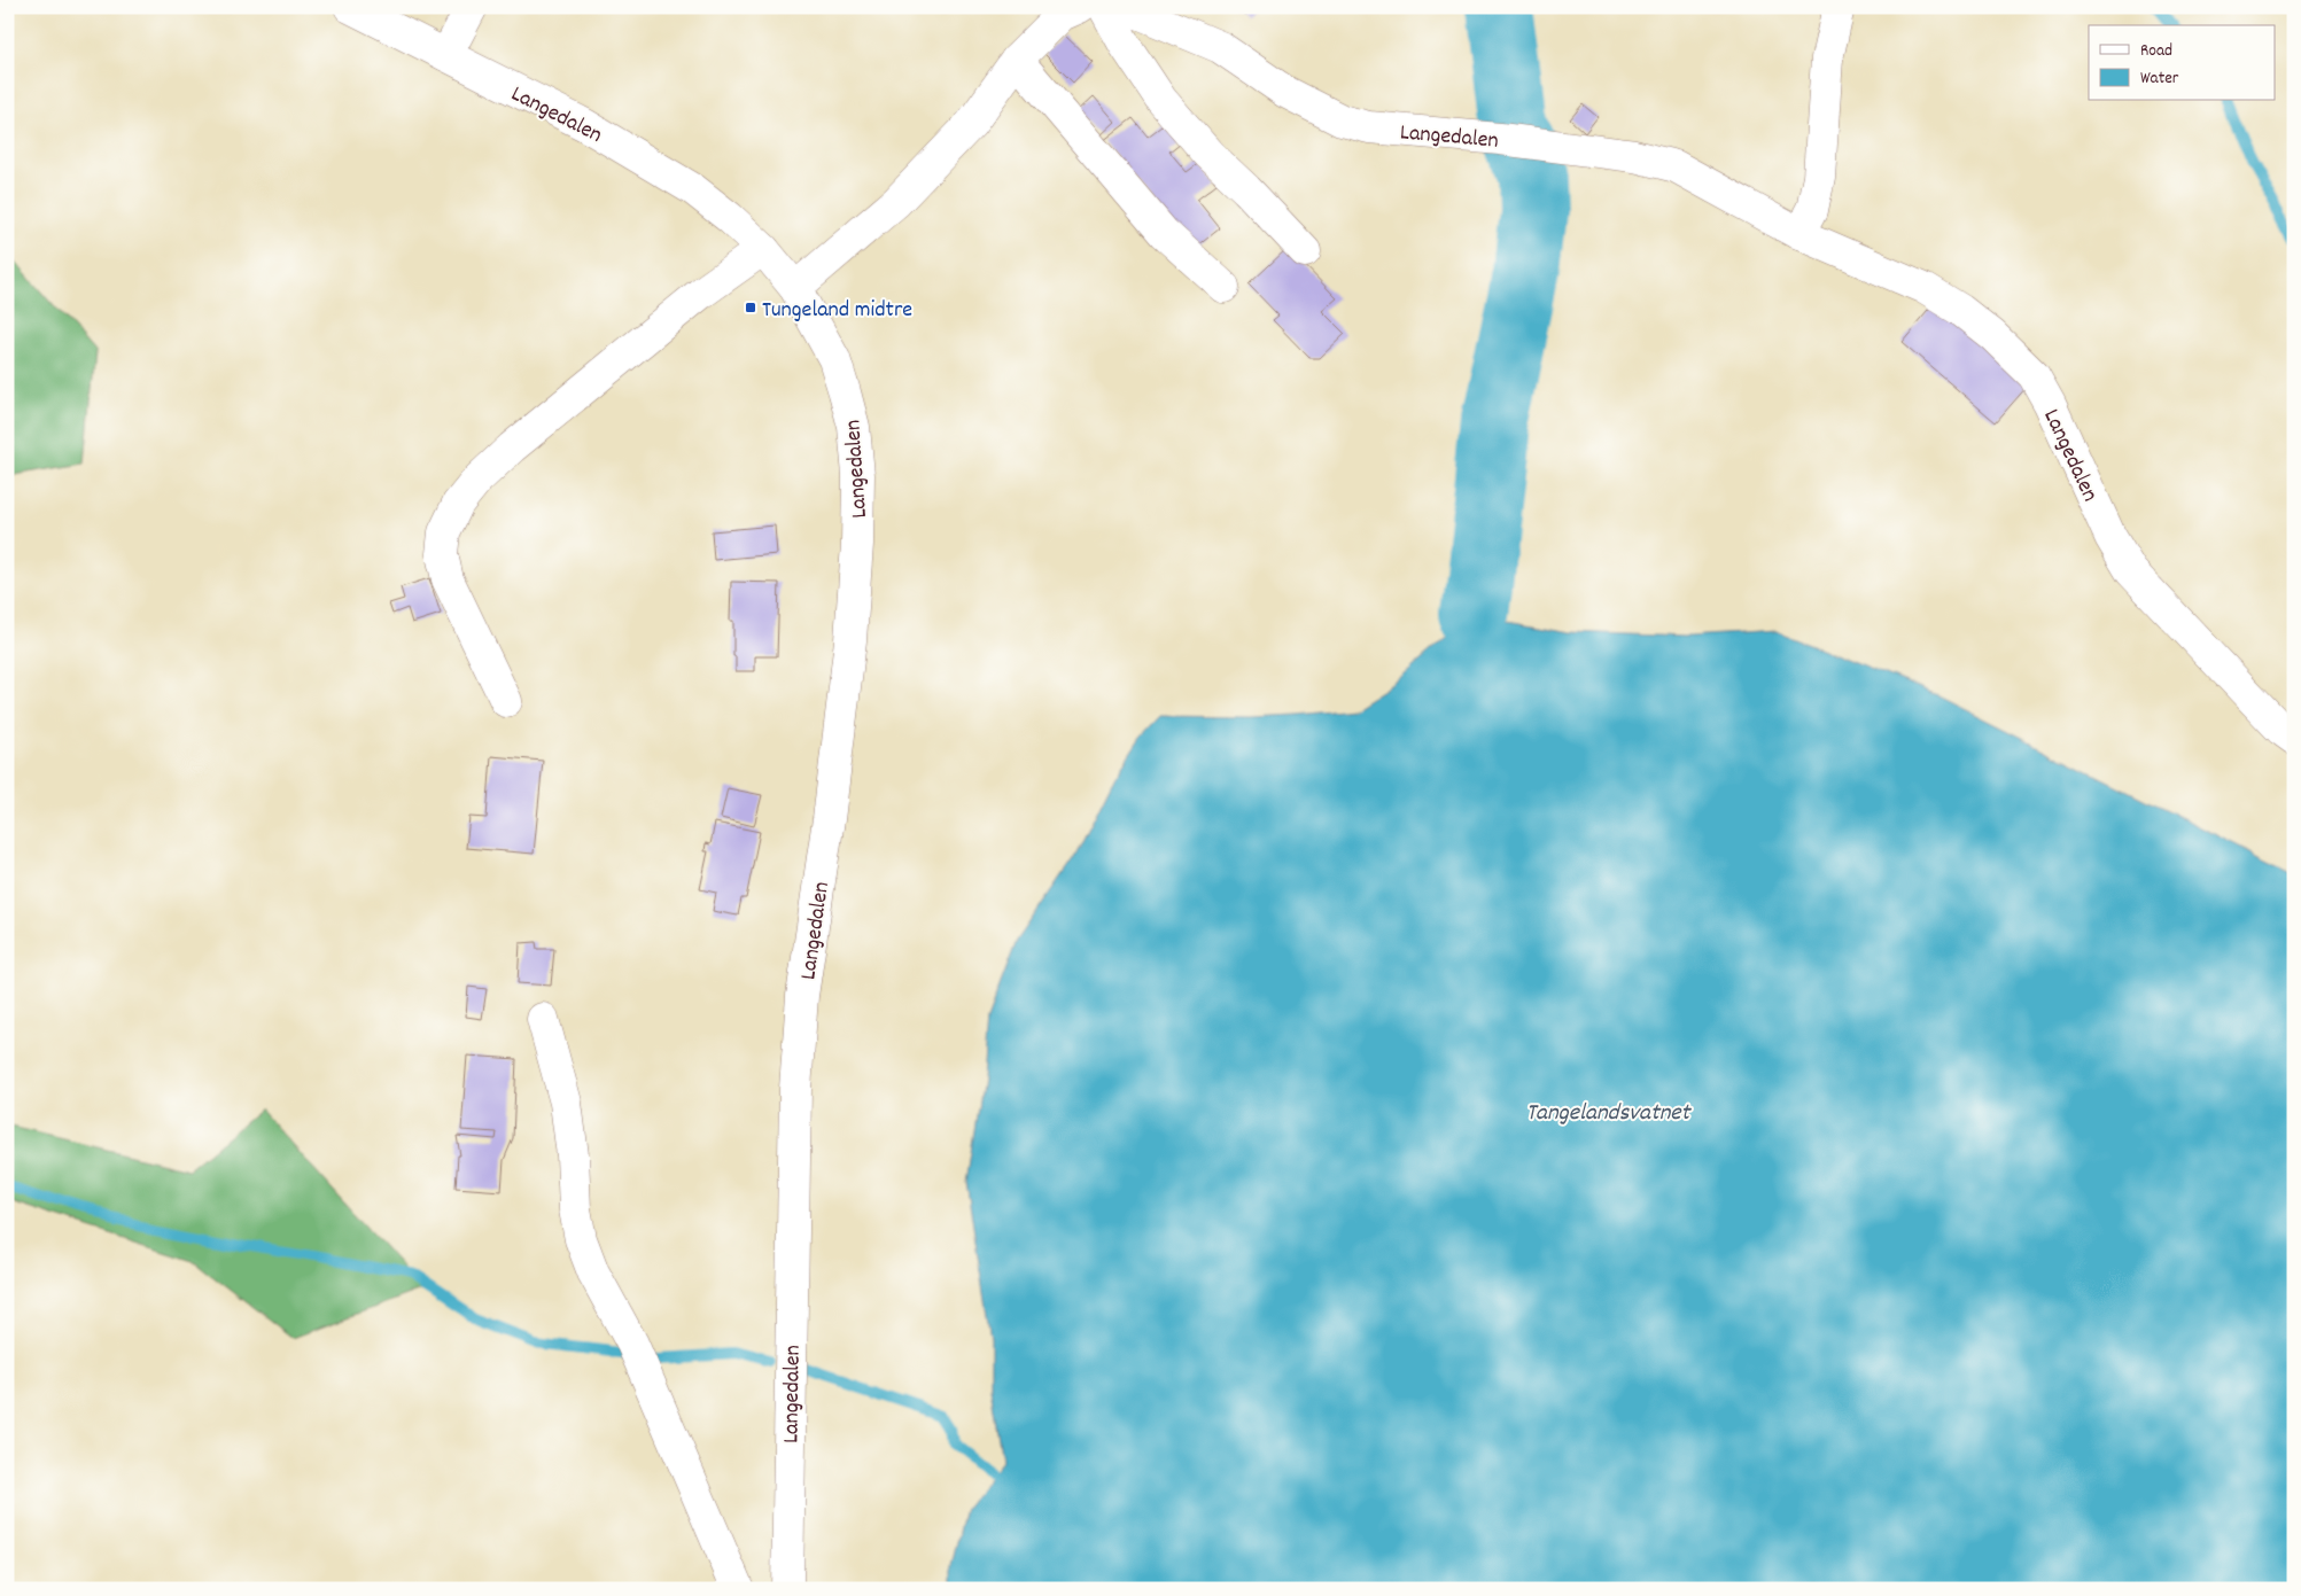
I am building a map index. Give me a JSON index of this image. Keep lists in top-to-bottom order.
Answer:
{
  "streets": {
    "main road": ["Langedalen"]
  },
  "water": ["Tangelandsvatnet"],
  "places": {
    "transit": ["Tungeland midtre"]
  },
  "legend": ["Road", "Water"]
}
